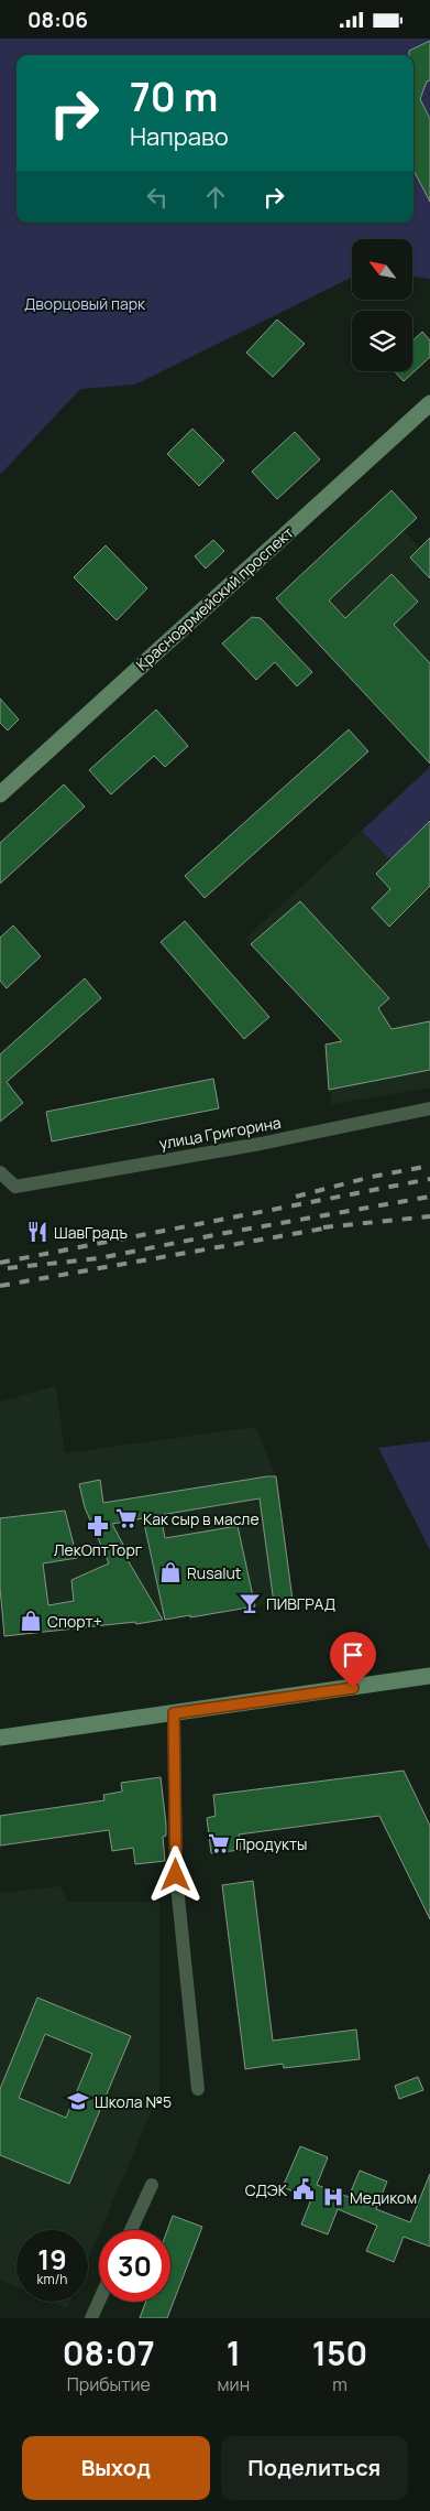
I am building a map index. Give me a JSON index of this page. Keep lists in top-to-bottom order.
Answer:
{
  "streets": {
    "main road": ["Красноармейский проспект"],
    "street": ["улица Григорина"]
  },
  "parks": ["Дворцовый парк"],
  "places": {
    "restaurant": ["ШавГрадъ"],
    "supermarket": ["Как сыр в масле", "Продукты"],
    "pharmacy": ["ЛекОптТорг"],
    "shop": ["Rusalut", "Спорт+"],
    "bar": ["ПИВГРАД"],
    "school or university": ["Школа №5"],
    "public building": ["СДЭК"],
    "hospital": ["Медиком"]
  },
  "north": "top left",
  "page": {
    "status": "08:06",
    "turn": ["70 m", "Направо"],
    "speed": "19 km/h",
    "limit": "30",
    "eta": [
      "08:07",
      "Прибытие",
      "1",
      "мин",
      "150",
      "m"
    ],
    "buttons": ["Выход", "Поделиться"]
  }
}
